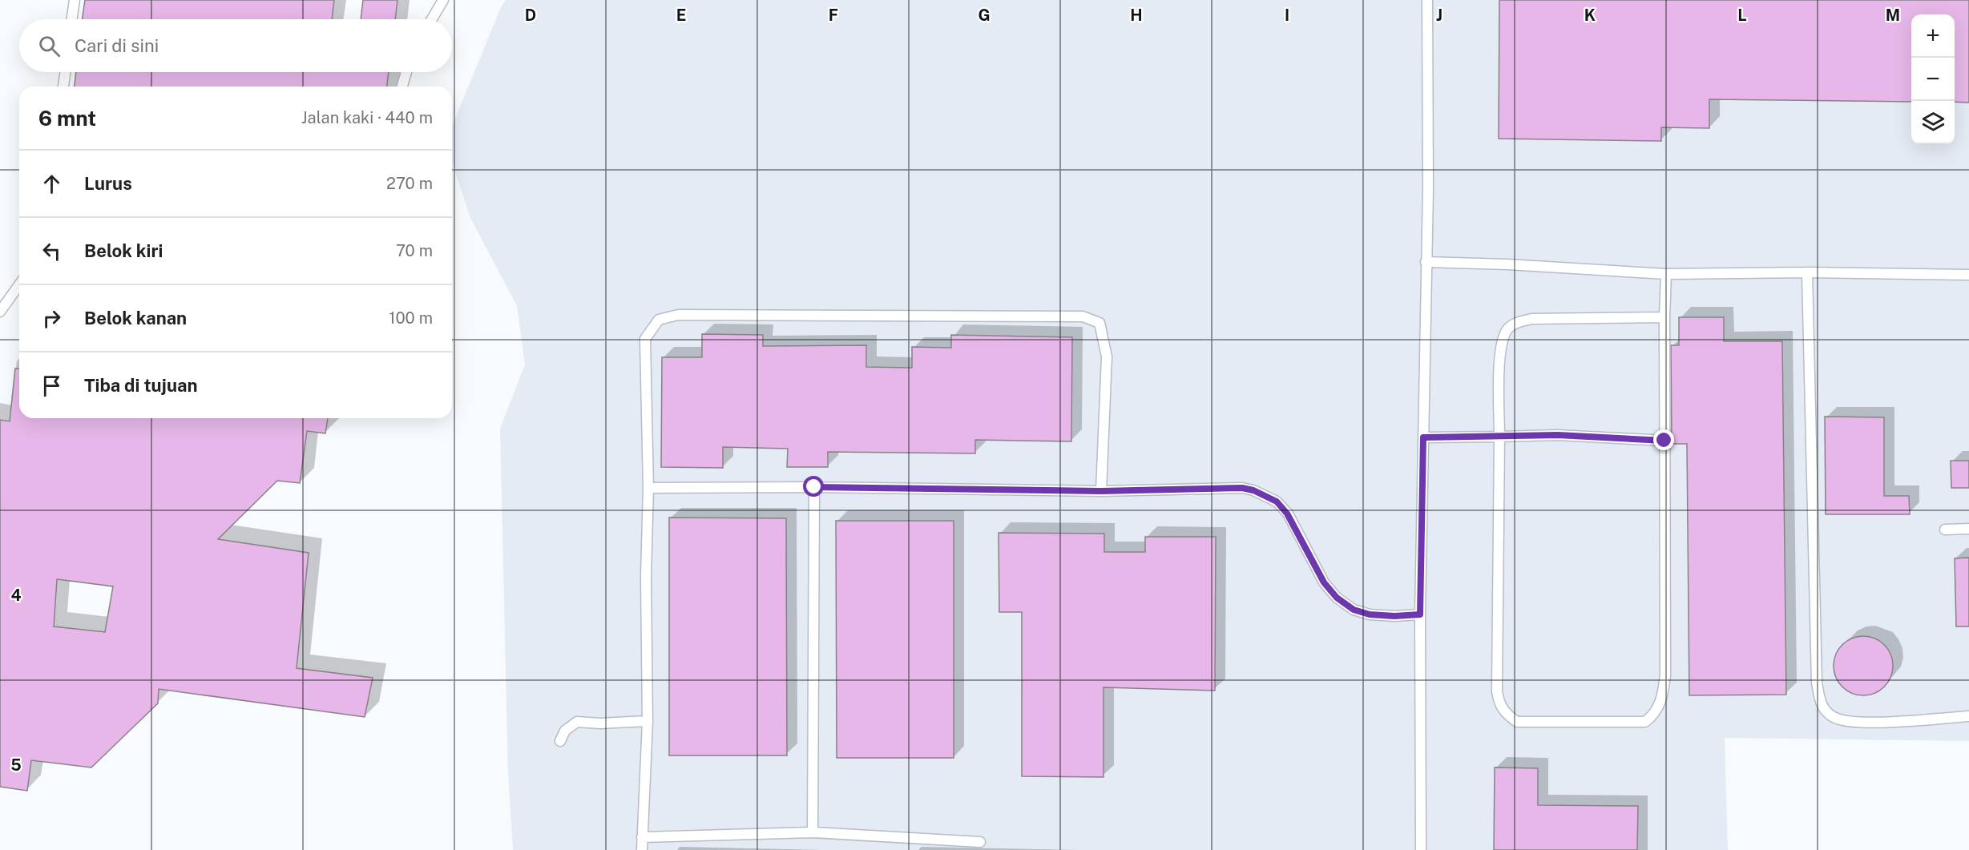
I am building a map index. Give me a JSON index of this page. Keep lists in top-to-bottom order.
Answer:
{
  "page": {
    "map_buttons": ["+", "−"],
    "search": "Cari di sini",
    "heading": ["6 mnt", "Jalan kaki · 440 m"],
    "list": [
      ["Lurus", "270 m"],
      ["Belok kiri", "70 m"],
      ["Belok kanan", "100 m"],
      "Tiba di tujuan"
    ]
  },
  "grid": {
    "columns": [
      "D",
      "E",
      "F",
      "G",
      "H",
      "I",
      "J",
      "K",
      "L",
      "M"
    ],
    "rows": ["4", "5"]
  }
}
